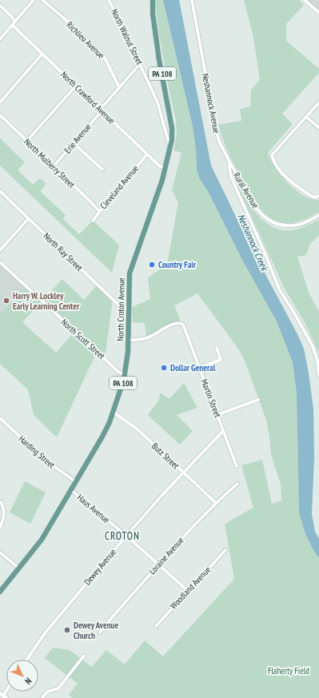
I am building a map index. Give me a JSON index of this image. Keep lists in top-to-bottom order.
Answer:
{
  "streets": {
    "main road": ["PA 108", "North Croton Avenue"],
    "street": [
      "North Walnut Street",
      "Richlieu Avenue",
      "North Crawford Avenue",
      "Neshannock Avenue",
      "Erie Avenue",
      "North Mulberry Street",
      "Cleveland Avenue",
      "Rural Avenue",
      "North Ray Street",
      "North Scott Street",
      "Martin Street",
      "Harding Street",
      "Butz Street",
      "Haus Avenue",
      "Loraine Avenue",
      "Dewey Avenue",
      "Woodland Avenue"
    ]
  },
  "crossings": [
    ["North Walnut Street", "Erie Avenue"],
    ["North Walnut Street", "North Croton Avenue"],
    ["Richlieu Avenue", "Erie Avenue"],
    ["North Crawford Avenue", "Erie Avenue"],
    ["North Crawford Avenue", "Cleveland Avenue"],
    ["North Crawford Avenue", "North Croton Avenue"],
    ["Neshannock Avenue", "Rural Avenue"],
    ["Erie Avenue", "North Mulberry Street"],
    ["North Mulberry Street", "Cleveland Avenue"],
    ["North Ray Street", "North Croton Avenue"],
    ["North Croton Avenue", "North Scott Street"],
    ["North Croton Avenue", "Martin Street"],
    ["North Croton Avenue", "Harding Street"],
    ["North Croton Avenue", "Butz Street"],
    ["North Croton Avenue", "Haus Avenue"],
    ["Martin Street", "Dewey Avenue"],
    ["Butz Street", "Loraine Avenue"],
    ["Butz Street", "Dewey Avenue"],
    ["Haus Avenue", "Loraine Avenue"],
    ["Haus Avenue", "Dewey Avenue"],
    ["Haus Avenue", "Woodland Avenue"]
  ],
  "districts": ["CROTON"],
  "water": ["Neshannock Creek"],
  "parks": ["Flaherty Field"],
  "places": [
    "Country Fair",
    "Harry W. Lockley Early Learning Center",
    "Dollar General",
    "Dewey Avenue Church"
  ],
  "north": "bottom right"
}
